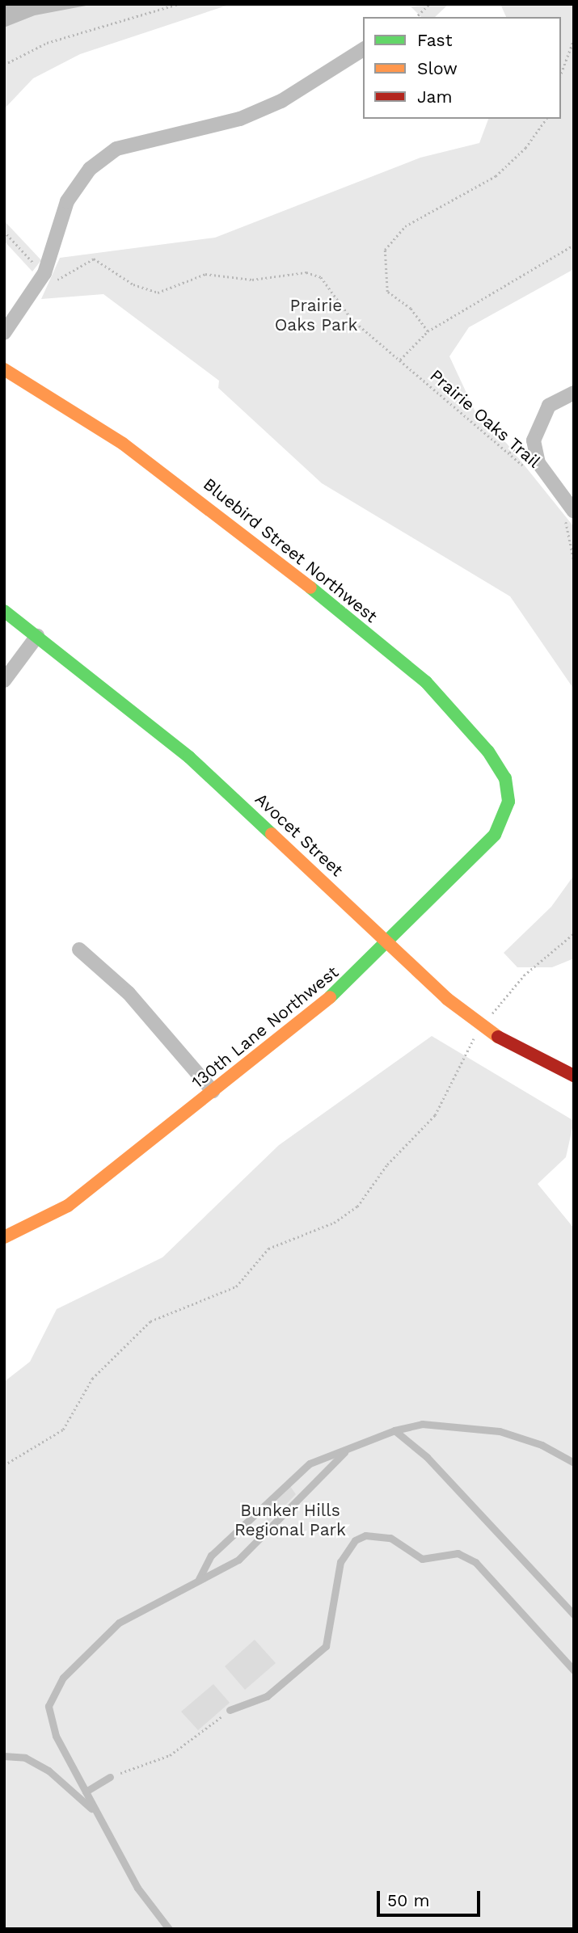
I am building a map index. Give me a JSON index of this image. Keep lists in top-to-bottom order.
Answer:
{
  "streets": {
    "street": ["Bluebird Street Northwest", "Avocet Street", "130th Lane Northwest"],
    "path": ["Prairie Oaks Trail"]
  },
  "crossings": [
    ["Bluebird Street Northwest", "130th Lane Northwest"],
    ["Avocet Street", "130th Lane Northwest"]
  ],
  "parks": ["Prairie Oaks Park", "Bunker Hills Regional Park"],
  "legend": ["Fast", "Slow", "Jam"],
  "scale_bar": "50 m"
}
